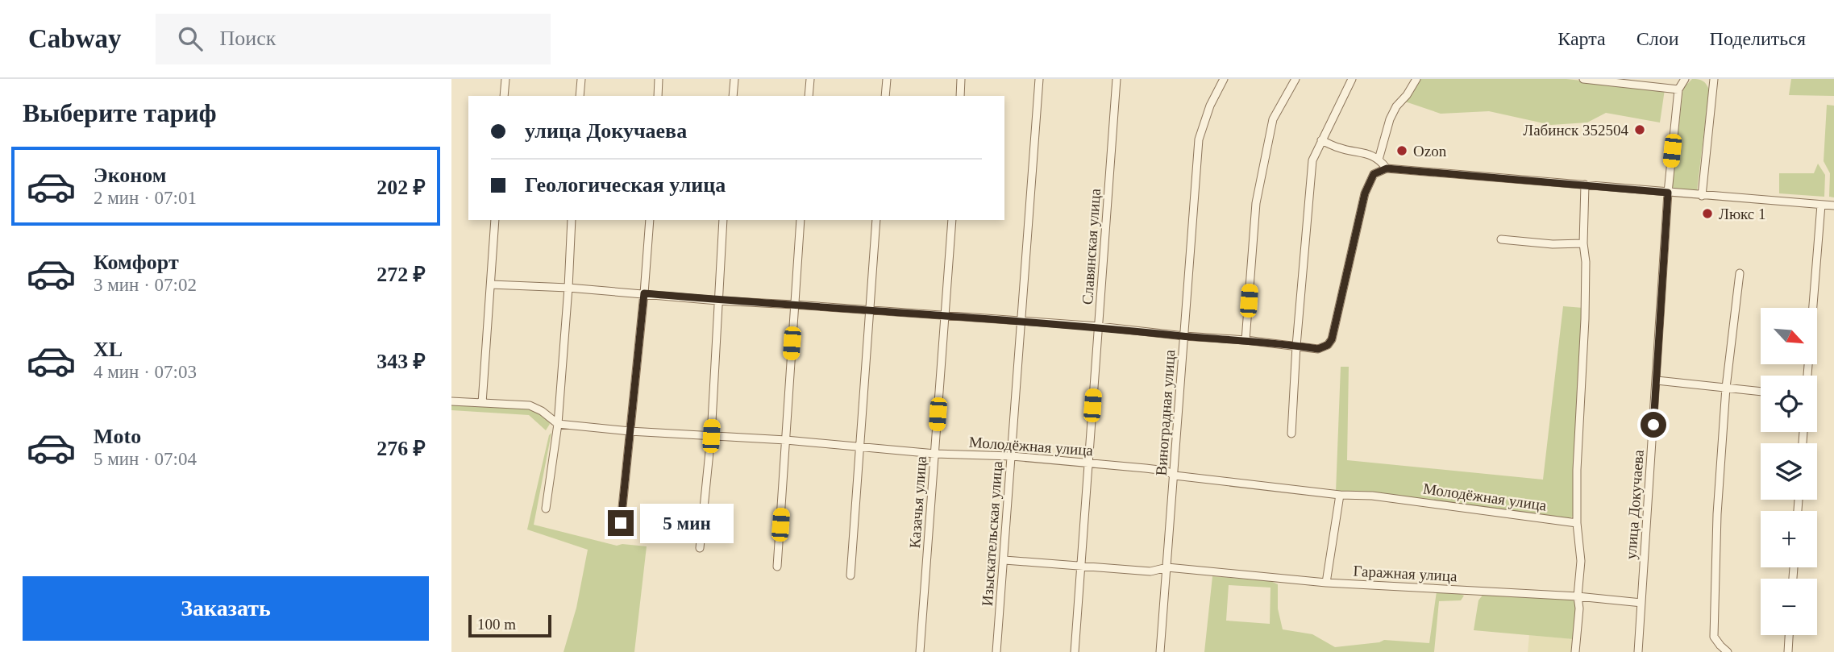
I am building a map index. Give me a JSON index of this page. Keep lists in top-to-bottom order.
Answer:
{
  "streets": {
    "street": [
      "Славянская улица",
      "Виноградная улица",
      "Молодёжная улица",
      "Казачья улица",
      "улица Докучаева",
      "Изыскательская улица",
      "Гаражная улица"
    ]
  },
  "crossings": [
    ["Славянская улица", "Молодёжная улица"],
    ["Славянская улица", "Гаражная улица"],
    ["Виноградная улица", "Молодёжная улица"],
    ["Виноградная улица", "Гаражная улица"],
    ["Молодёжная улица", "Казачья улица"],
    ["Молодёжная улица", "Изыскательская улица"],
    ["улица Докучаева", "Гаражная улица"],
    ["Изыскательская улица", "Гаражная улица"]
  ],
  "places": ["Лабинск 352504", "Ozon", "Люкс 1"],
  "scale_bar": "100 m",
  "north": "bottom right",
  "page": {
    "header": "Cabway",
    "search": "Поиск",
    "nav": ["Карта", "Слои", "Поделиться"],
    "heading": "Выберите тариф",
    "banner": ["улица Докучаева", "Геологическая улица"],
    "list": [
      {
        "name": "Эконом",
        "note": "2 мин · 07:01",
        "value": "202 ₽"
      },
      {
        "name": "Комфорт",
        "note": "3 мин · 07:02",
        "value": "272 ₽"
      },
      {
        "name": "XL",
        "note": "4 мин · 07:03",
        "value": "343 ₽"
      },
      {
        "name": "Moto",
        "note": "5 мин · 07:04",
        "value": "276 ₽"
      }
    ],
    "map_buttons": ["+", "−"],
    "bubble": "5 мин",
    "buttons": "Заказать",
    "scale": "100 m"
  }
}
